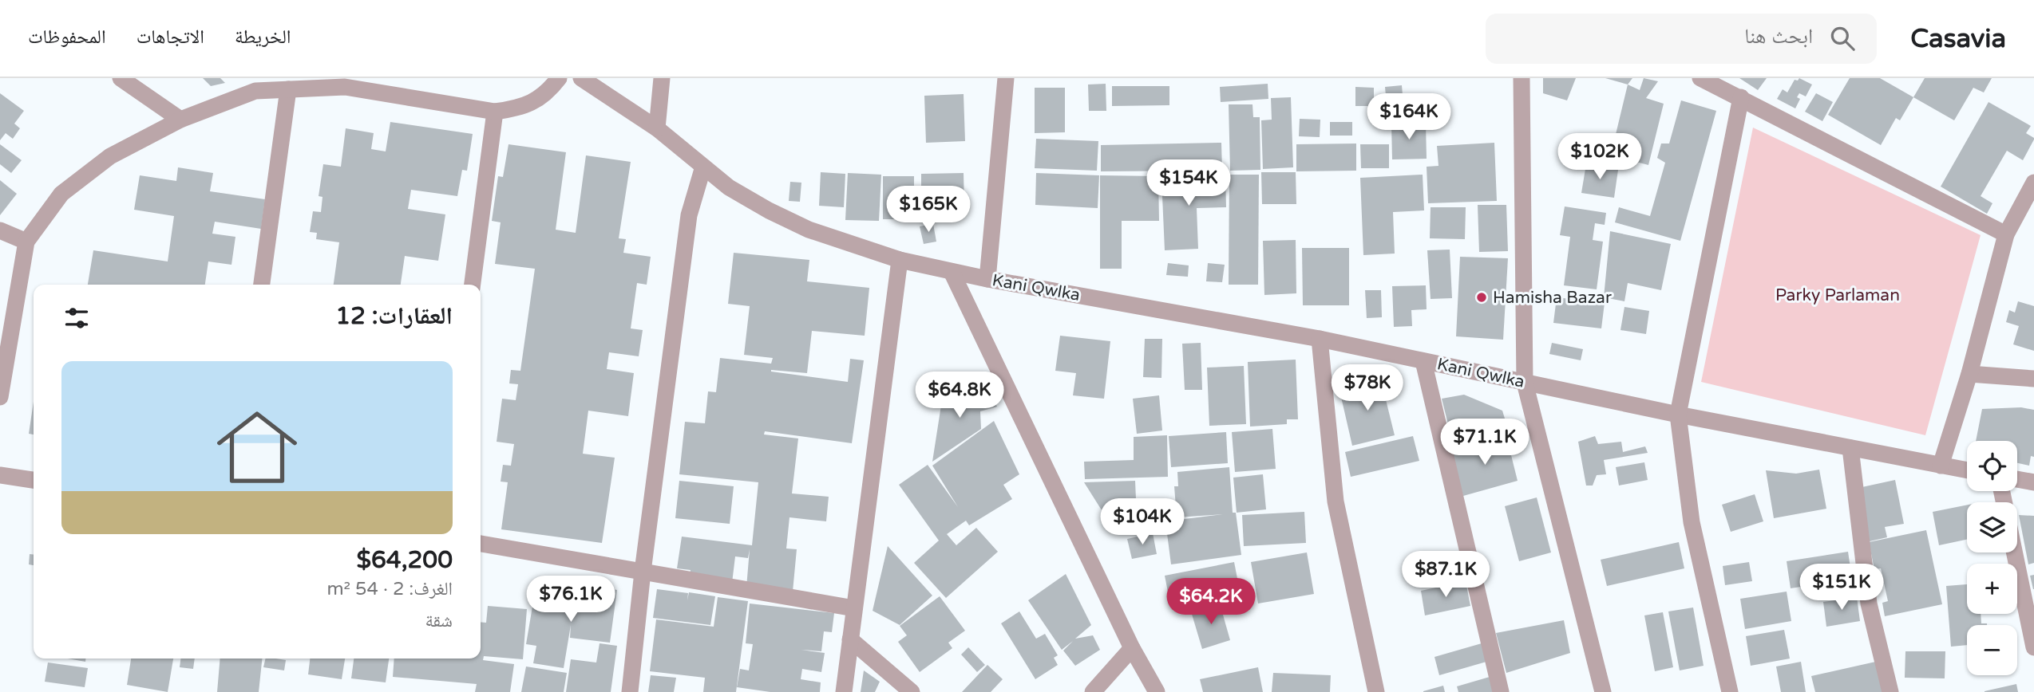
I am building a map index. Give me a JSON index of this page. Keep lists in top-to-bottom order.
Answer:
{
  "streets": {
    "street": ["Kani Qwlka"]
  },
  "parks": ["Parky Parlaman"],
  "places": ["Hamisha Bazar"],
  "page": {
    "header": "Casavia",
    "search": "ابحث هنا",
    "nav": ["الخريطة", "الاتجاهات", "المحفوظات"],
    "price": [
      "$164K",
      "$102K",
      "$154K",
      "$165K",
      "$78K",
      "$64.8K",
      "$71.1K",
      "$104K",
      "$87.1K",
      "$151K",
      "$76.1K",
      "$64.2K"
    ],
    "heading": "العقارات: 12",
    "list": [
      {
        "name": "$64,200",
        "note": "الغرف: 2 · 54 m² · شقة"
      }
    ],
    "map_buttons": ["+", "−"]
  }
}
